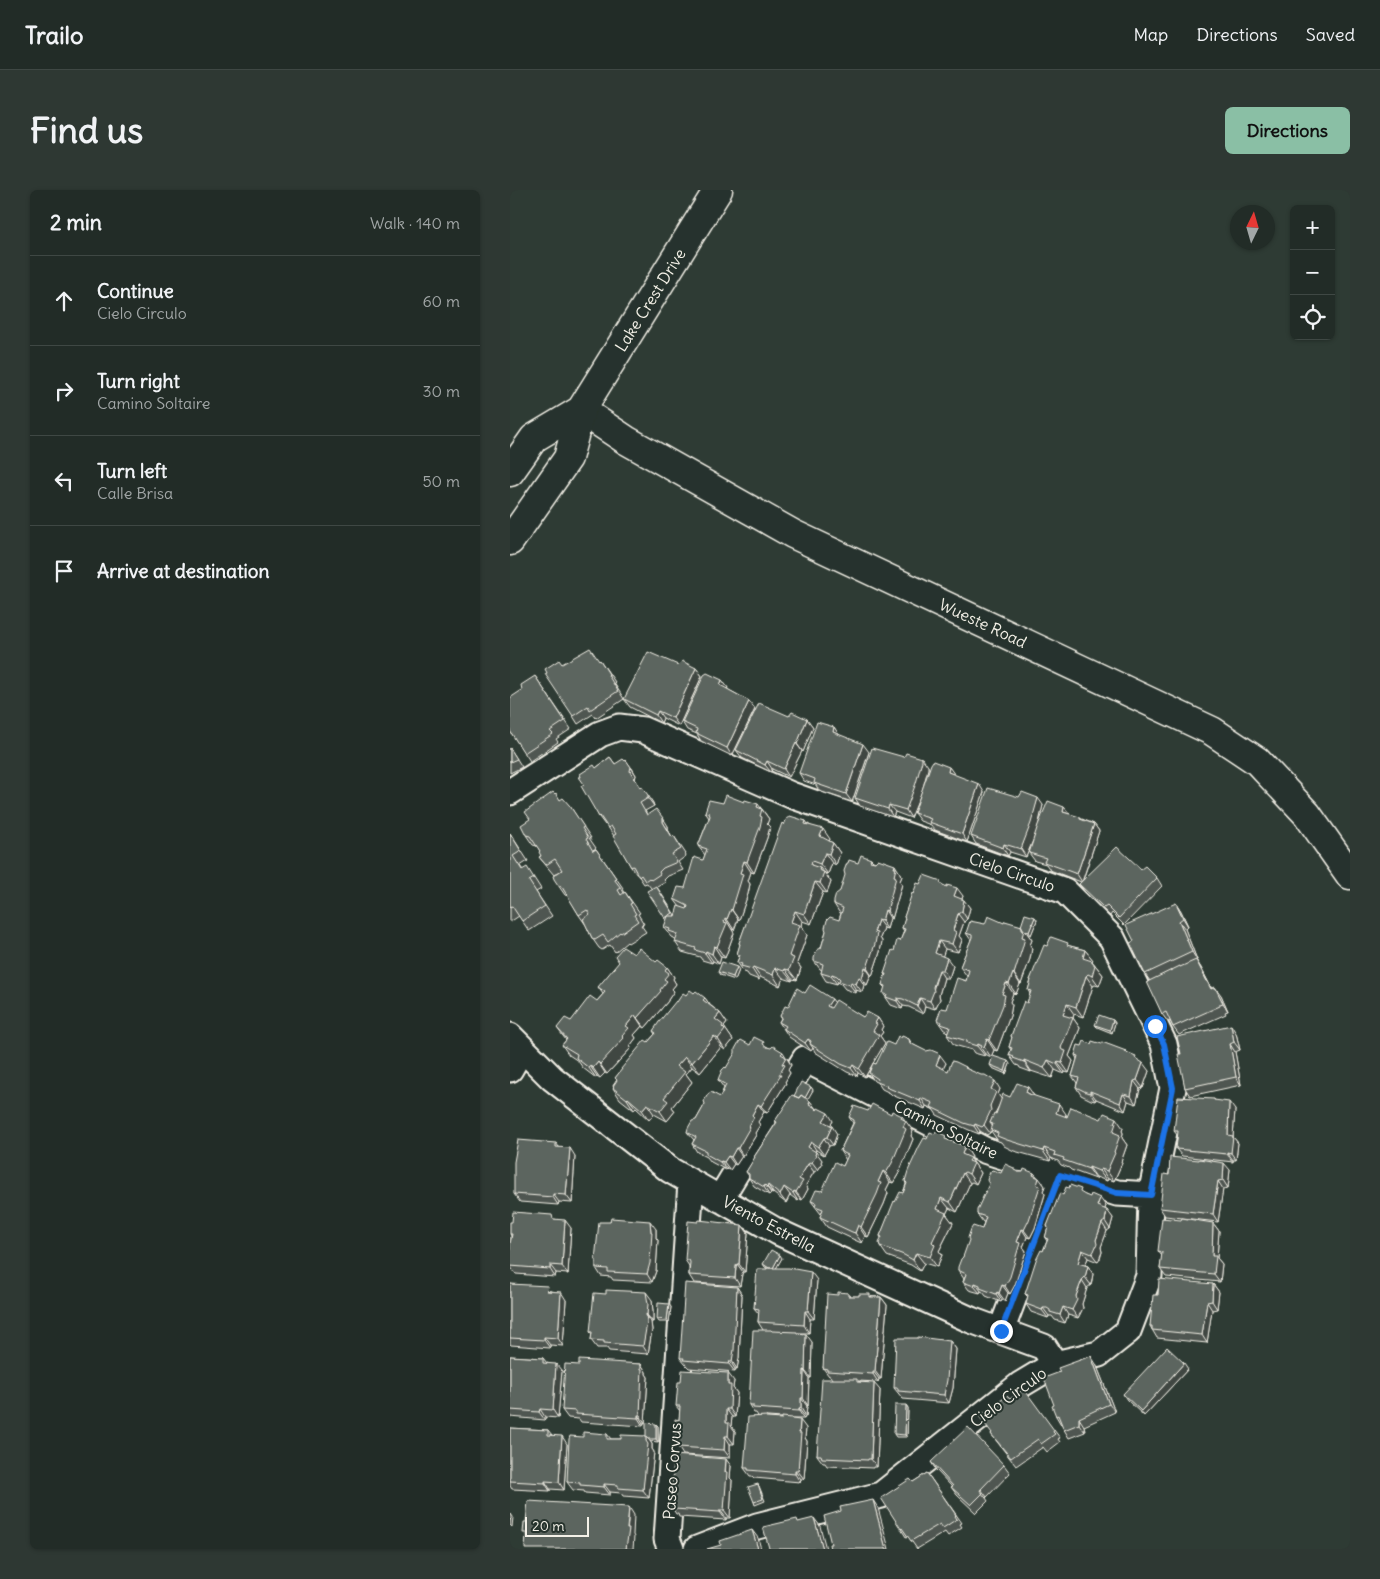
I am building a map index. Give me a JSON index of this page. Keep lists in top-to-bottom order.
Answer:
{
  "streets": {
    "street": [
      "Lake Crest Drive",
      "Wueste Road",
      "Cielo Circulo",
      "Camino Soltaire",
      "Viento Estrella",
      "Paseo Corvus"
    ]
  },
  "crossings": [
    ["Lake Crest Drive", "Wueste Road"],
    ["Cielo Circulo", "Camino Soltaire"],
    ["Cielo Circulo", "Viento Estrella"],
    ["Camino Soltaire", "Viento Estrella"],
    ["Viento Estrella", "Paseo Corvus"]
  ],
  "scale_bar": "20 m",
  "north": "top",
  "page": {
    "header": "Trailo",
    "nav": ["Map", "Directions", "Saved"],
    "buttons": "Directions",
    "title": "Find us",
    "heading": ["2 min", "Walk · 140 m"],
    "map_buttons": ["+", "−"],
    "list": [
      ["Continue", "Cielo Circulo", "60 m"],
      ["Turn right", "Camino Soltaire", "30 m"],
      ["Turn left", "Calle Brisa", "50 m"],
      "Arrive at destination"
    ],
    "scale": "20 m"
  }
}
